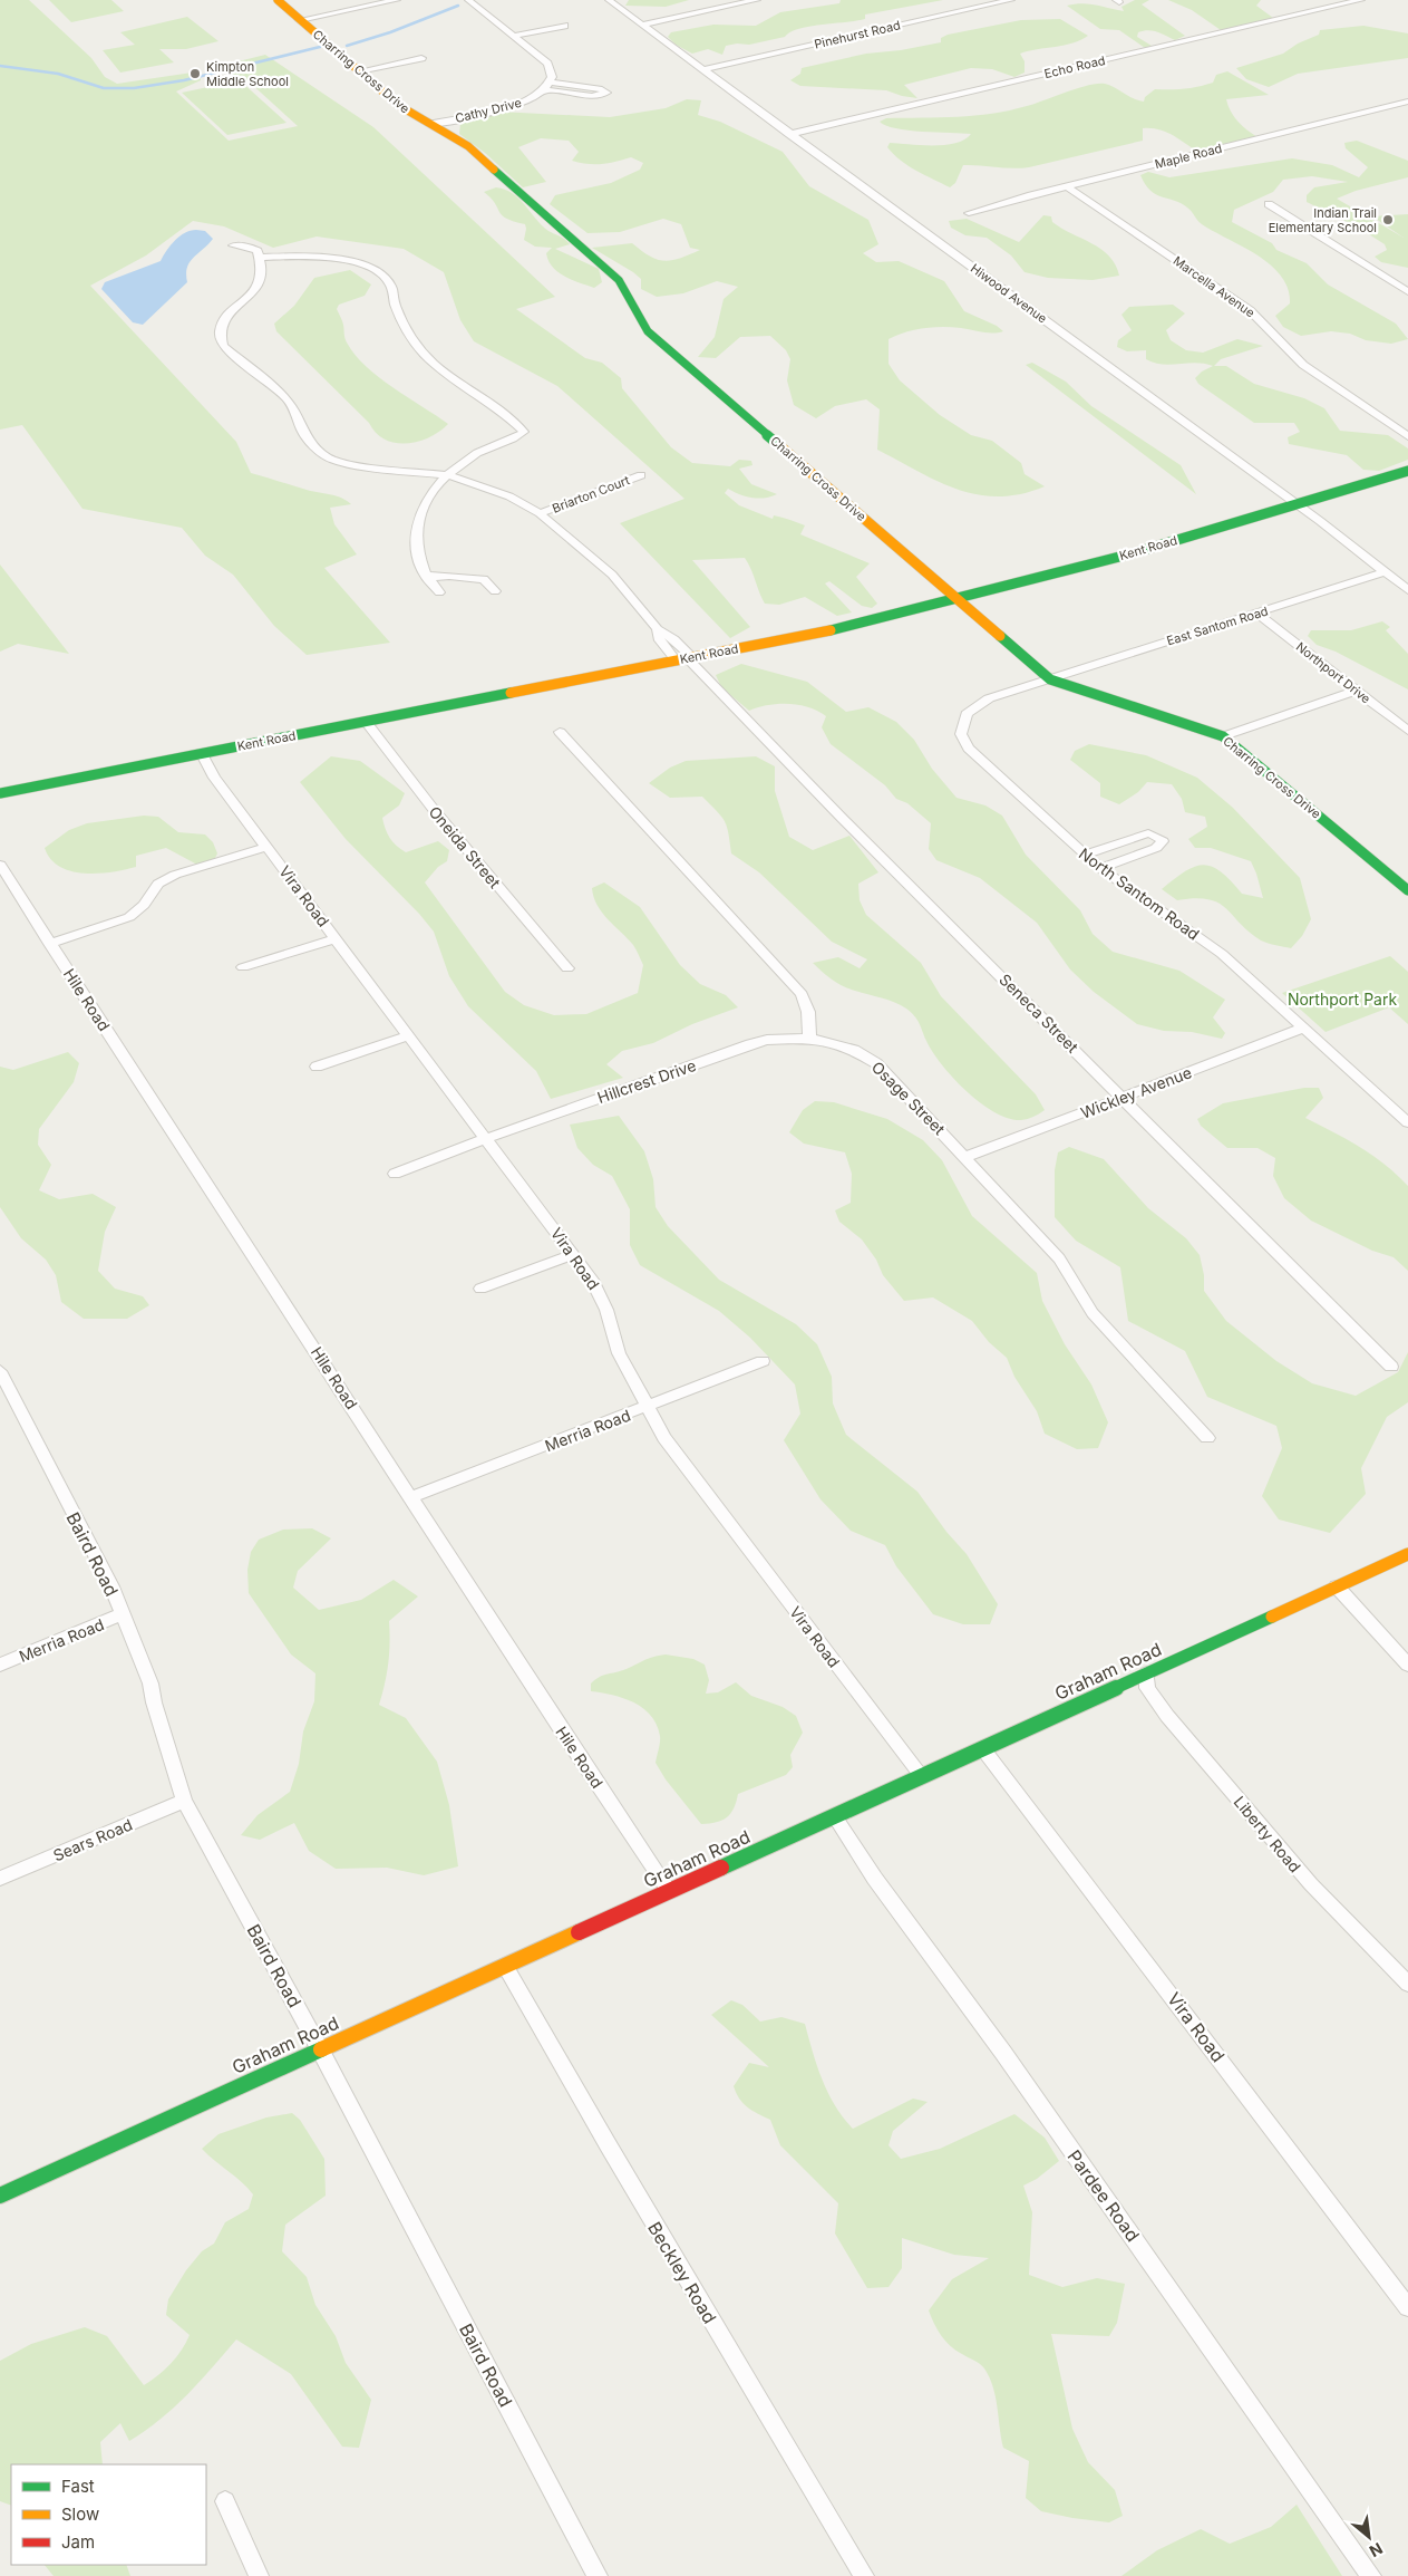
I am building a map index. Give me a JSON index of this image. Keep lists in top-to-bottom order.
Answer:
{
  "streets": {
    "main road": ["Charring Cross Drive", "Kent Road", "Graham Road"],
    "street": [
      "Pinehurst Road",
      "Echo Road",
      "Cathy Drive",
      "Maple Road",
      "Marcella Avenue",
      "Hiwood Avenue",
      "Briarton Court",
      "East Santom Road",
      "Northport Drive",
      "Oneida Street",
      "North Santom Road",
      "Vira Road",
      "Hile Road",
      "Seneca Street",
      "Hillcrest Drive",
      "Wickley Avenue",
      "Osage Street",
      "Merria Road",
      "Baird Road",
      "Liberty Road",
      "Sears Road",
      "Pardee Road",
      "Beckley Road"
    ]
  },
  "crossings": [
    ["Pinehurst Road", "Hiwood Avenue"],
    ["Echo Road", "Hiwood Avenue"],
    ["Charring Cross Drive", "Cathy Drive"],
    ["Charring Cross Drive", "Kent Road"],
    ["Charring Cross Drive", "East Santom Road"],
    ["Charring Cross Drive", "North Santom Road"],
    ["Maple Road", "Marcella Avenue"],
    ["Hiwood Avenue", "Kent Road"],
    ["Hiwood Avenue", "East Santom Road"],
    ["Kent Road", "Oneida Street"],
    ["Kent Road", "Vira Road"],
    ["Kent Road", "Seneca Street"],
    ["East Santom Road", "Northport Drive"],
    ["East Santom Road", "North Santom Road"],
    ["North Santom Road", "Wickley Avenue"],
    ["Vira Road", "Hillcrest Drive"],
    ["Vira Road", "Merria Road"],
    ["Vira Road", "Graham Road"],
    ["Hile Road", "Merria Road"],
    ["Hile Road", "Graham Road"],
    ["Seneca Street", "Wickley Avenue"],
    ["Hillcrest Drive", "Osage Street"],
    ["Wickley Avenue", "Osage Street"],
    ["Merria Road", "Baird Road"],
    ["Baird Road", "Graham Road"],
    ["Baird Road", "Sears Road"],
    ["Graham Road", "Liberty Road"],
    ["Graham Road", "Pardee Road"],
    ["Graham Road", "Beckley Road"]
  ],
  "parks": ["Northport Park"],
  "places": ["Kimpton Middle School", "Indian Trail Elementary School"],
  "legend": ["Fast", "Slow", "Jam"],
  "north": "bottom right"
}
